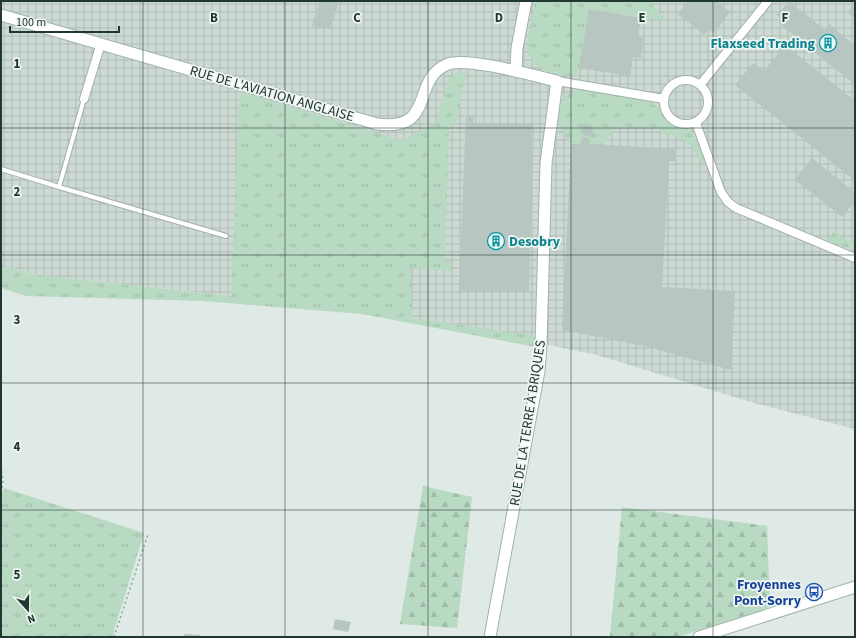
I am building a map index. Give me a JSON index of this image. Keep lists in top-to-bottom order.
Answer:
{
  "streets": {
    "main road": ["RUE DE L'AVIATION ANGLAISE", "RUE DE LA TERRE À BRIQUES"]
  },
  "places": {
    "building": ["Flaxseed Trading", "Desobry"],
    "bus stop": ["Froyennes Pont-Sorry"]
  },
  "scale_bar": "100 m",
  "north": "bottom",
  "grid": {
    "columns": [
      "B",
      "C",
      "D",
      "E",
      "F"
    ],
    "rows": [
      "1",
      "2",
      "3",
      "4",
      "5"
    ]
  }
}
